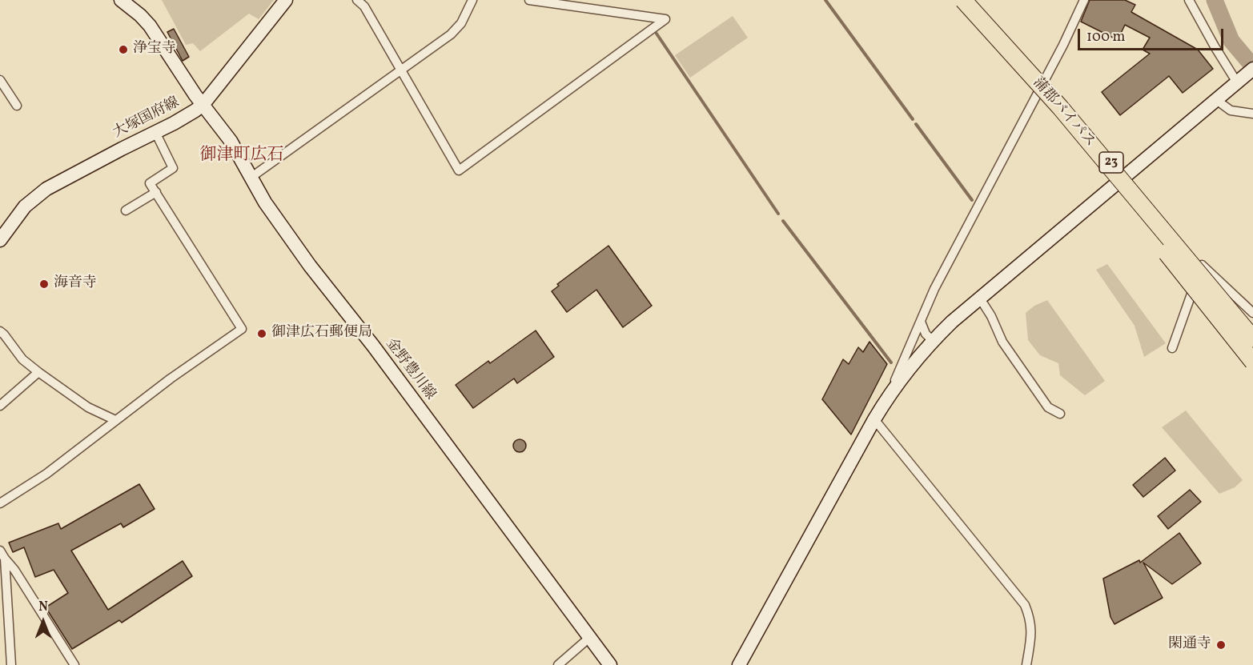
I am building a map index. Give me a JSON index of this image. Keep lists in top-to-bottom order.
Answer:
{
  "streets": {
    "highway": ["蒲郡バイパス", "23"],
    "main road": ["大塚国府線", "金野豊川線"]
  },
  "crossings": [
    ["大塚国府線", "金野豊川線"]
  ],
  "districts": ["御津町広石"],
  "places": [
    "浄宝寺",
    "海音寺",
    "御津広石郵便局",
    "閑通寺"
  ],
  "scale_bar": "100 m",
  "north": "top"
}
